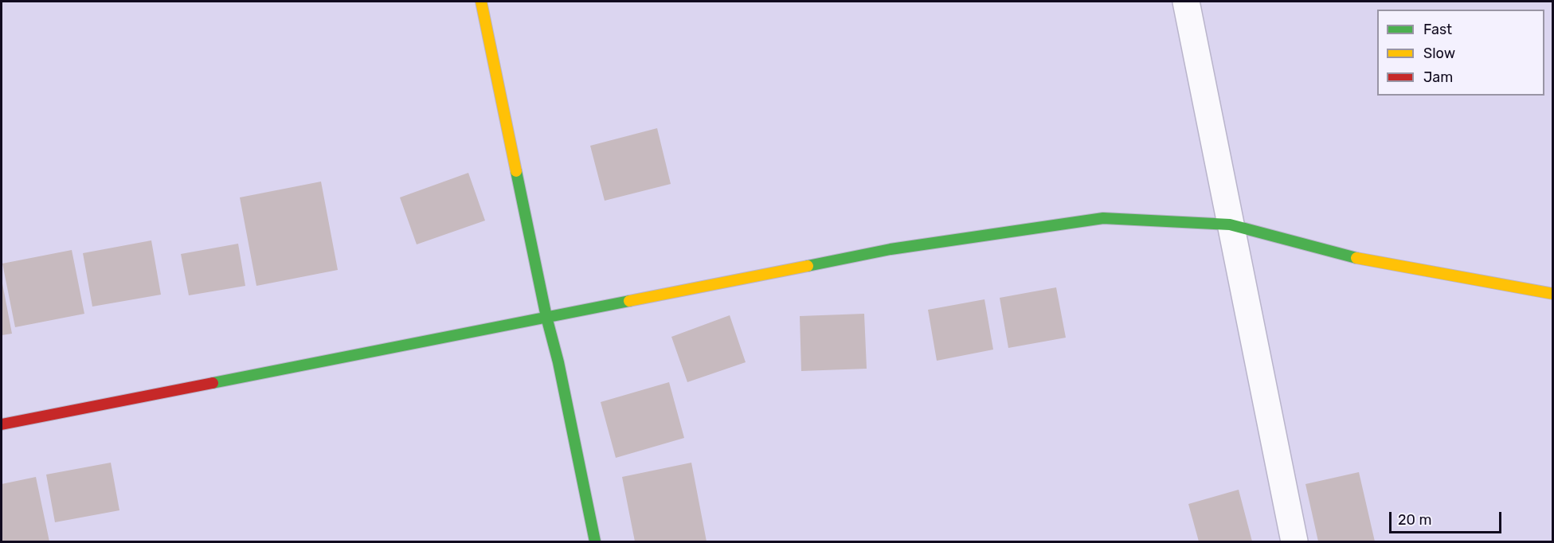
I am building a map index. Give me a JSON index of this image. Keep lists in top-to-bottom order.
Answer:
{
  "legend": ["Fast", "Slow", "Jam"],
  "scale_bar": "20 m"
}
